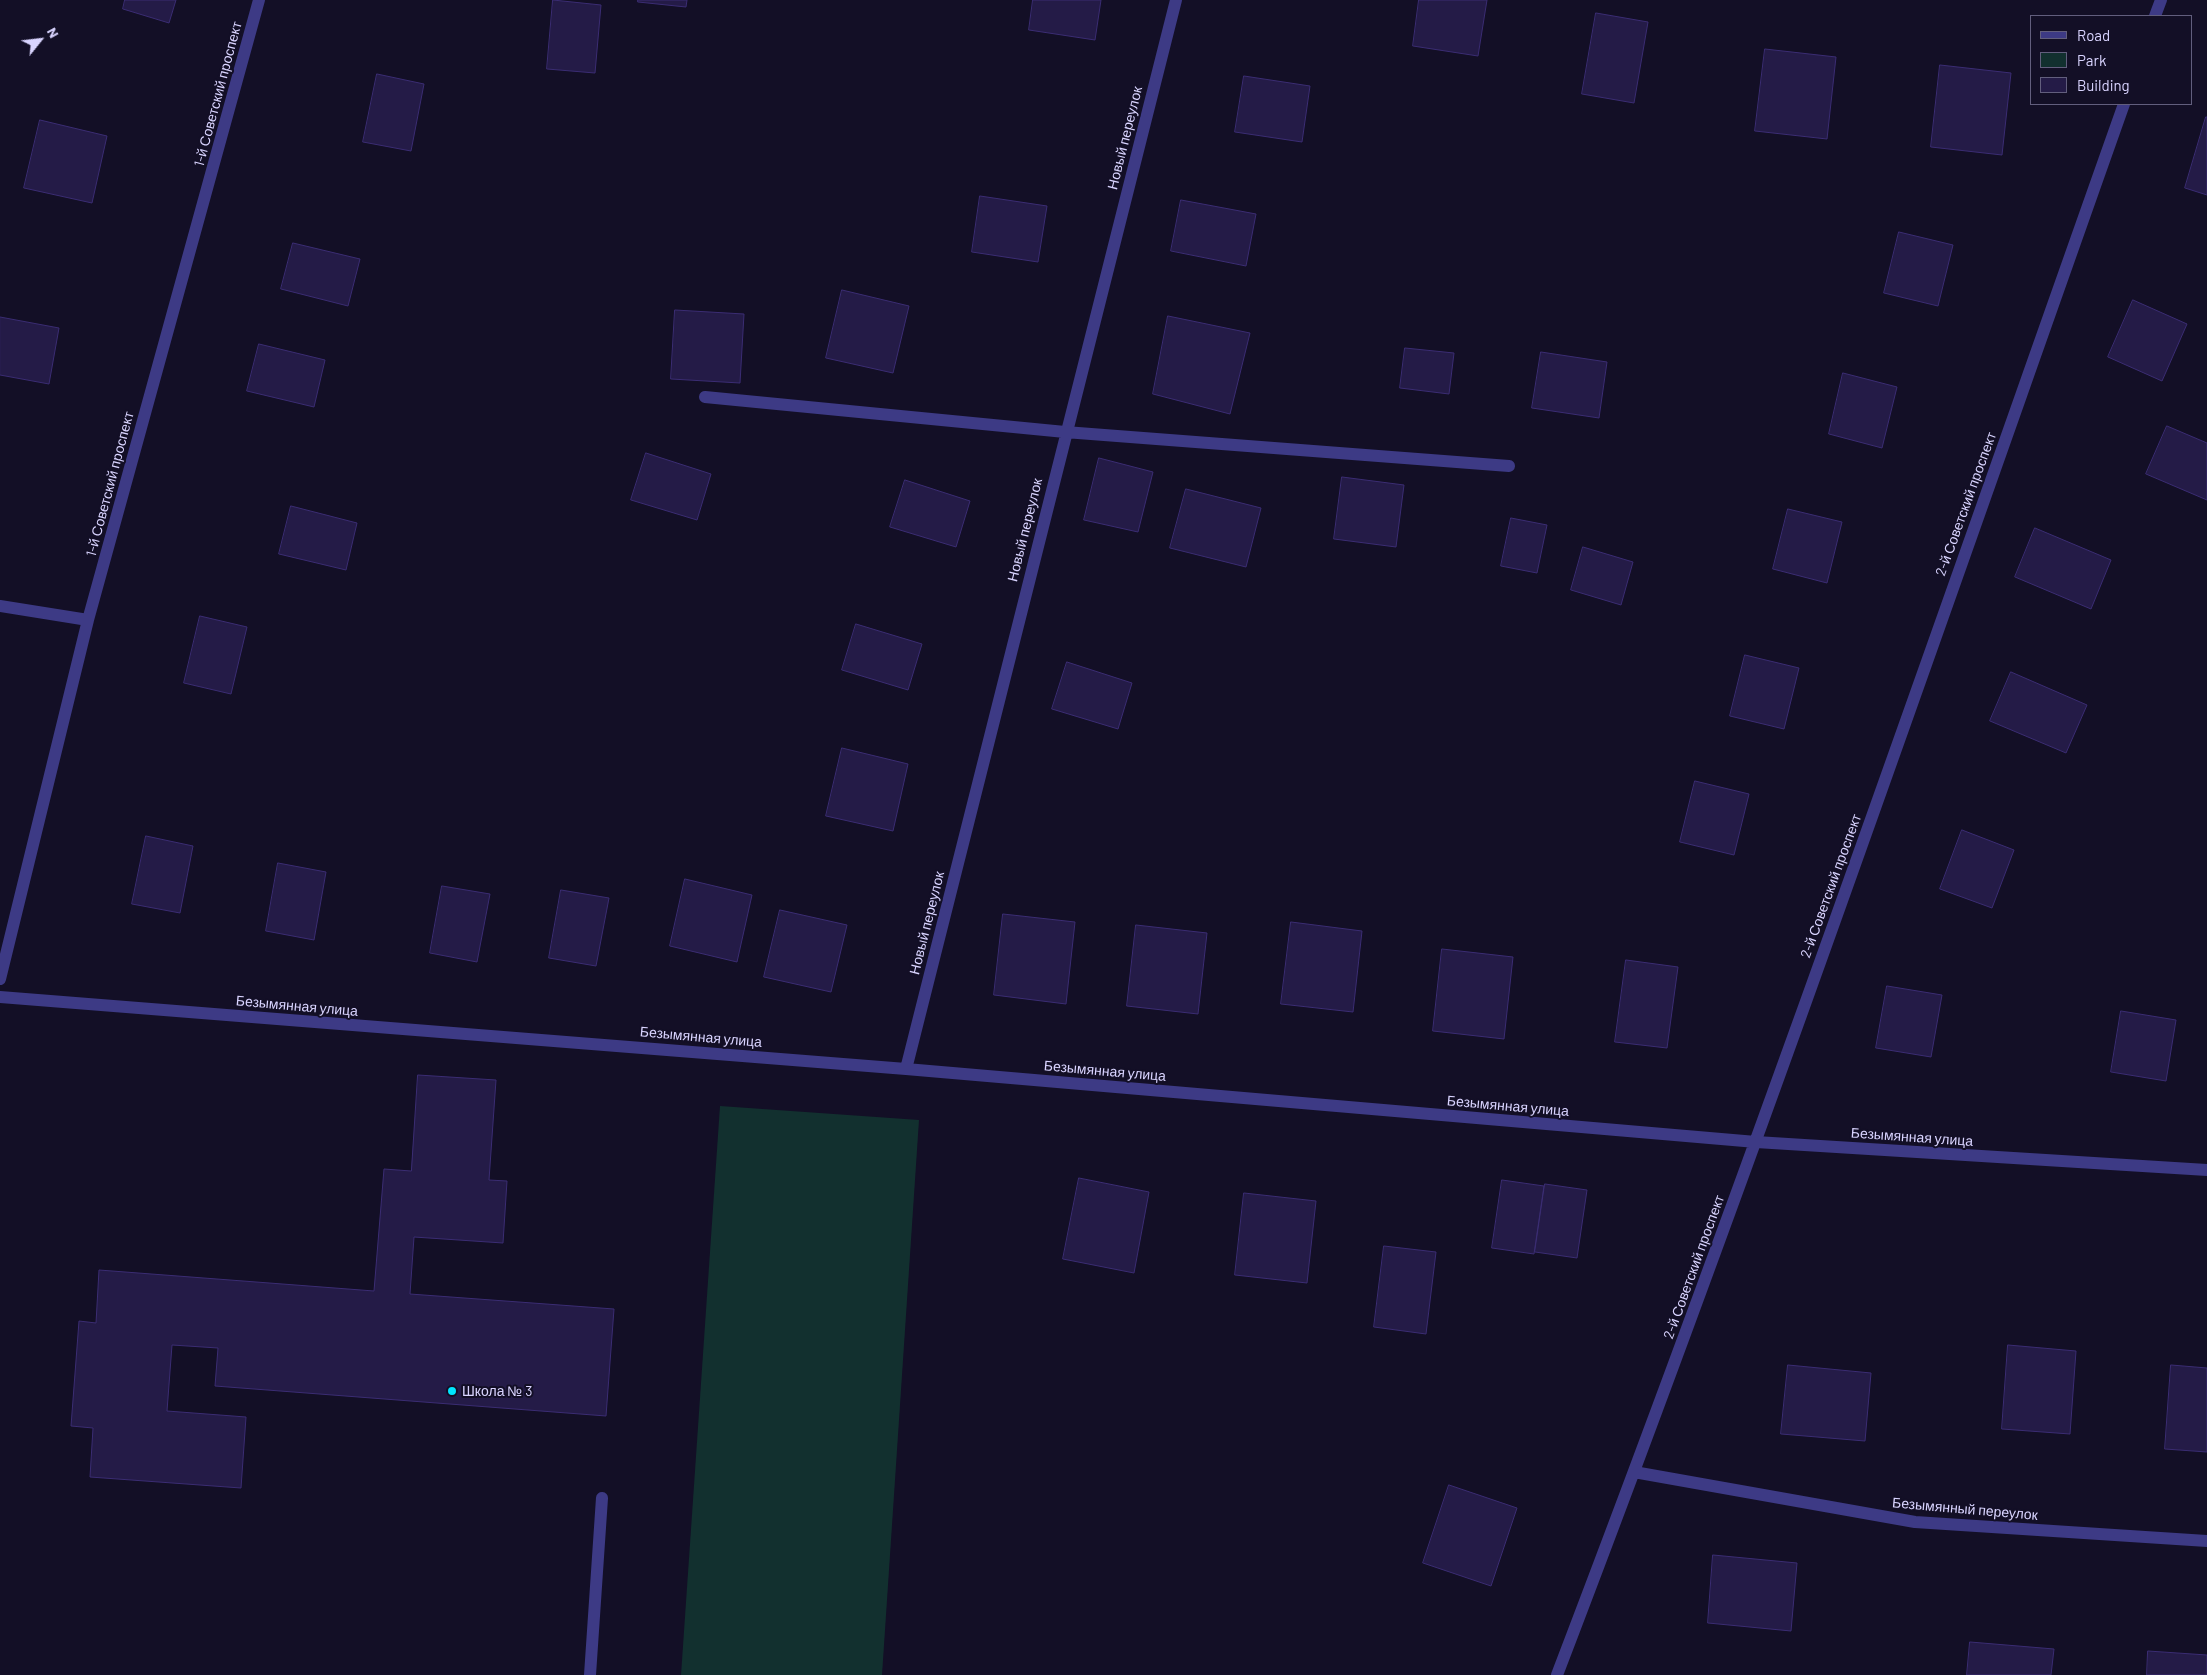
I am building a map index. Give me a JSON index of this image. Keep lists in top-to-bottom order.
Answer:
{
  "streets": {
    "street": [
      "1-й Советский проспект",
      "Новый переулок",
      "2-й Советский проспект",
      "Безымянная улица",
      "Безымянный переулок"
    ]
  },
  "crossings": [
    ["Новый переулок", "Безымянная улица"],
    ["2-й Советский проспект", "Безымянная улица"],
    ["2-й Советский проспект", "Безымянный переулок"]
  ],
  "places": ["Школа № 3"],
  "legend": ["Road", "Park", "Building"],
  "north": "top right"
}
